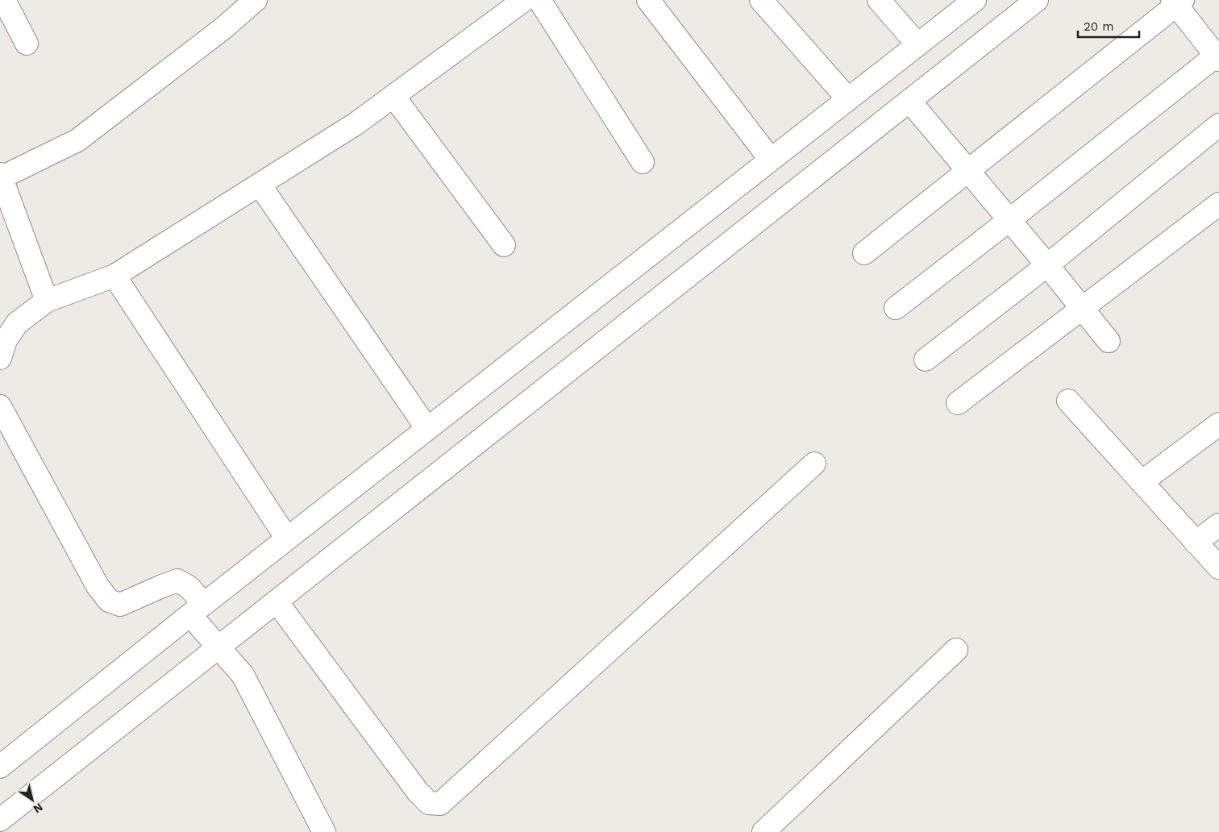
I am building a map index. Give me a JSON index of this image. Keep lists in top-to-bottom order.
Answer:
{
  "scale_bar": "20 m",
  "north": "bottom right"
}
